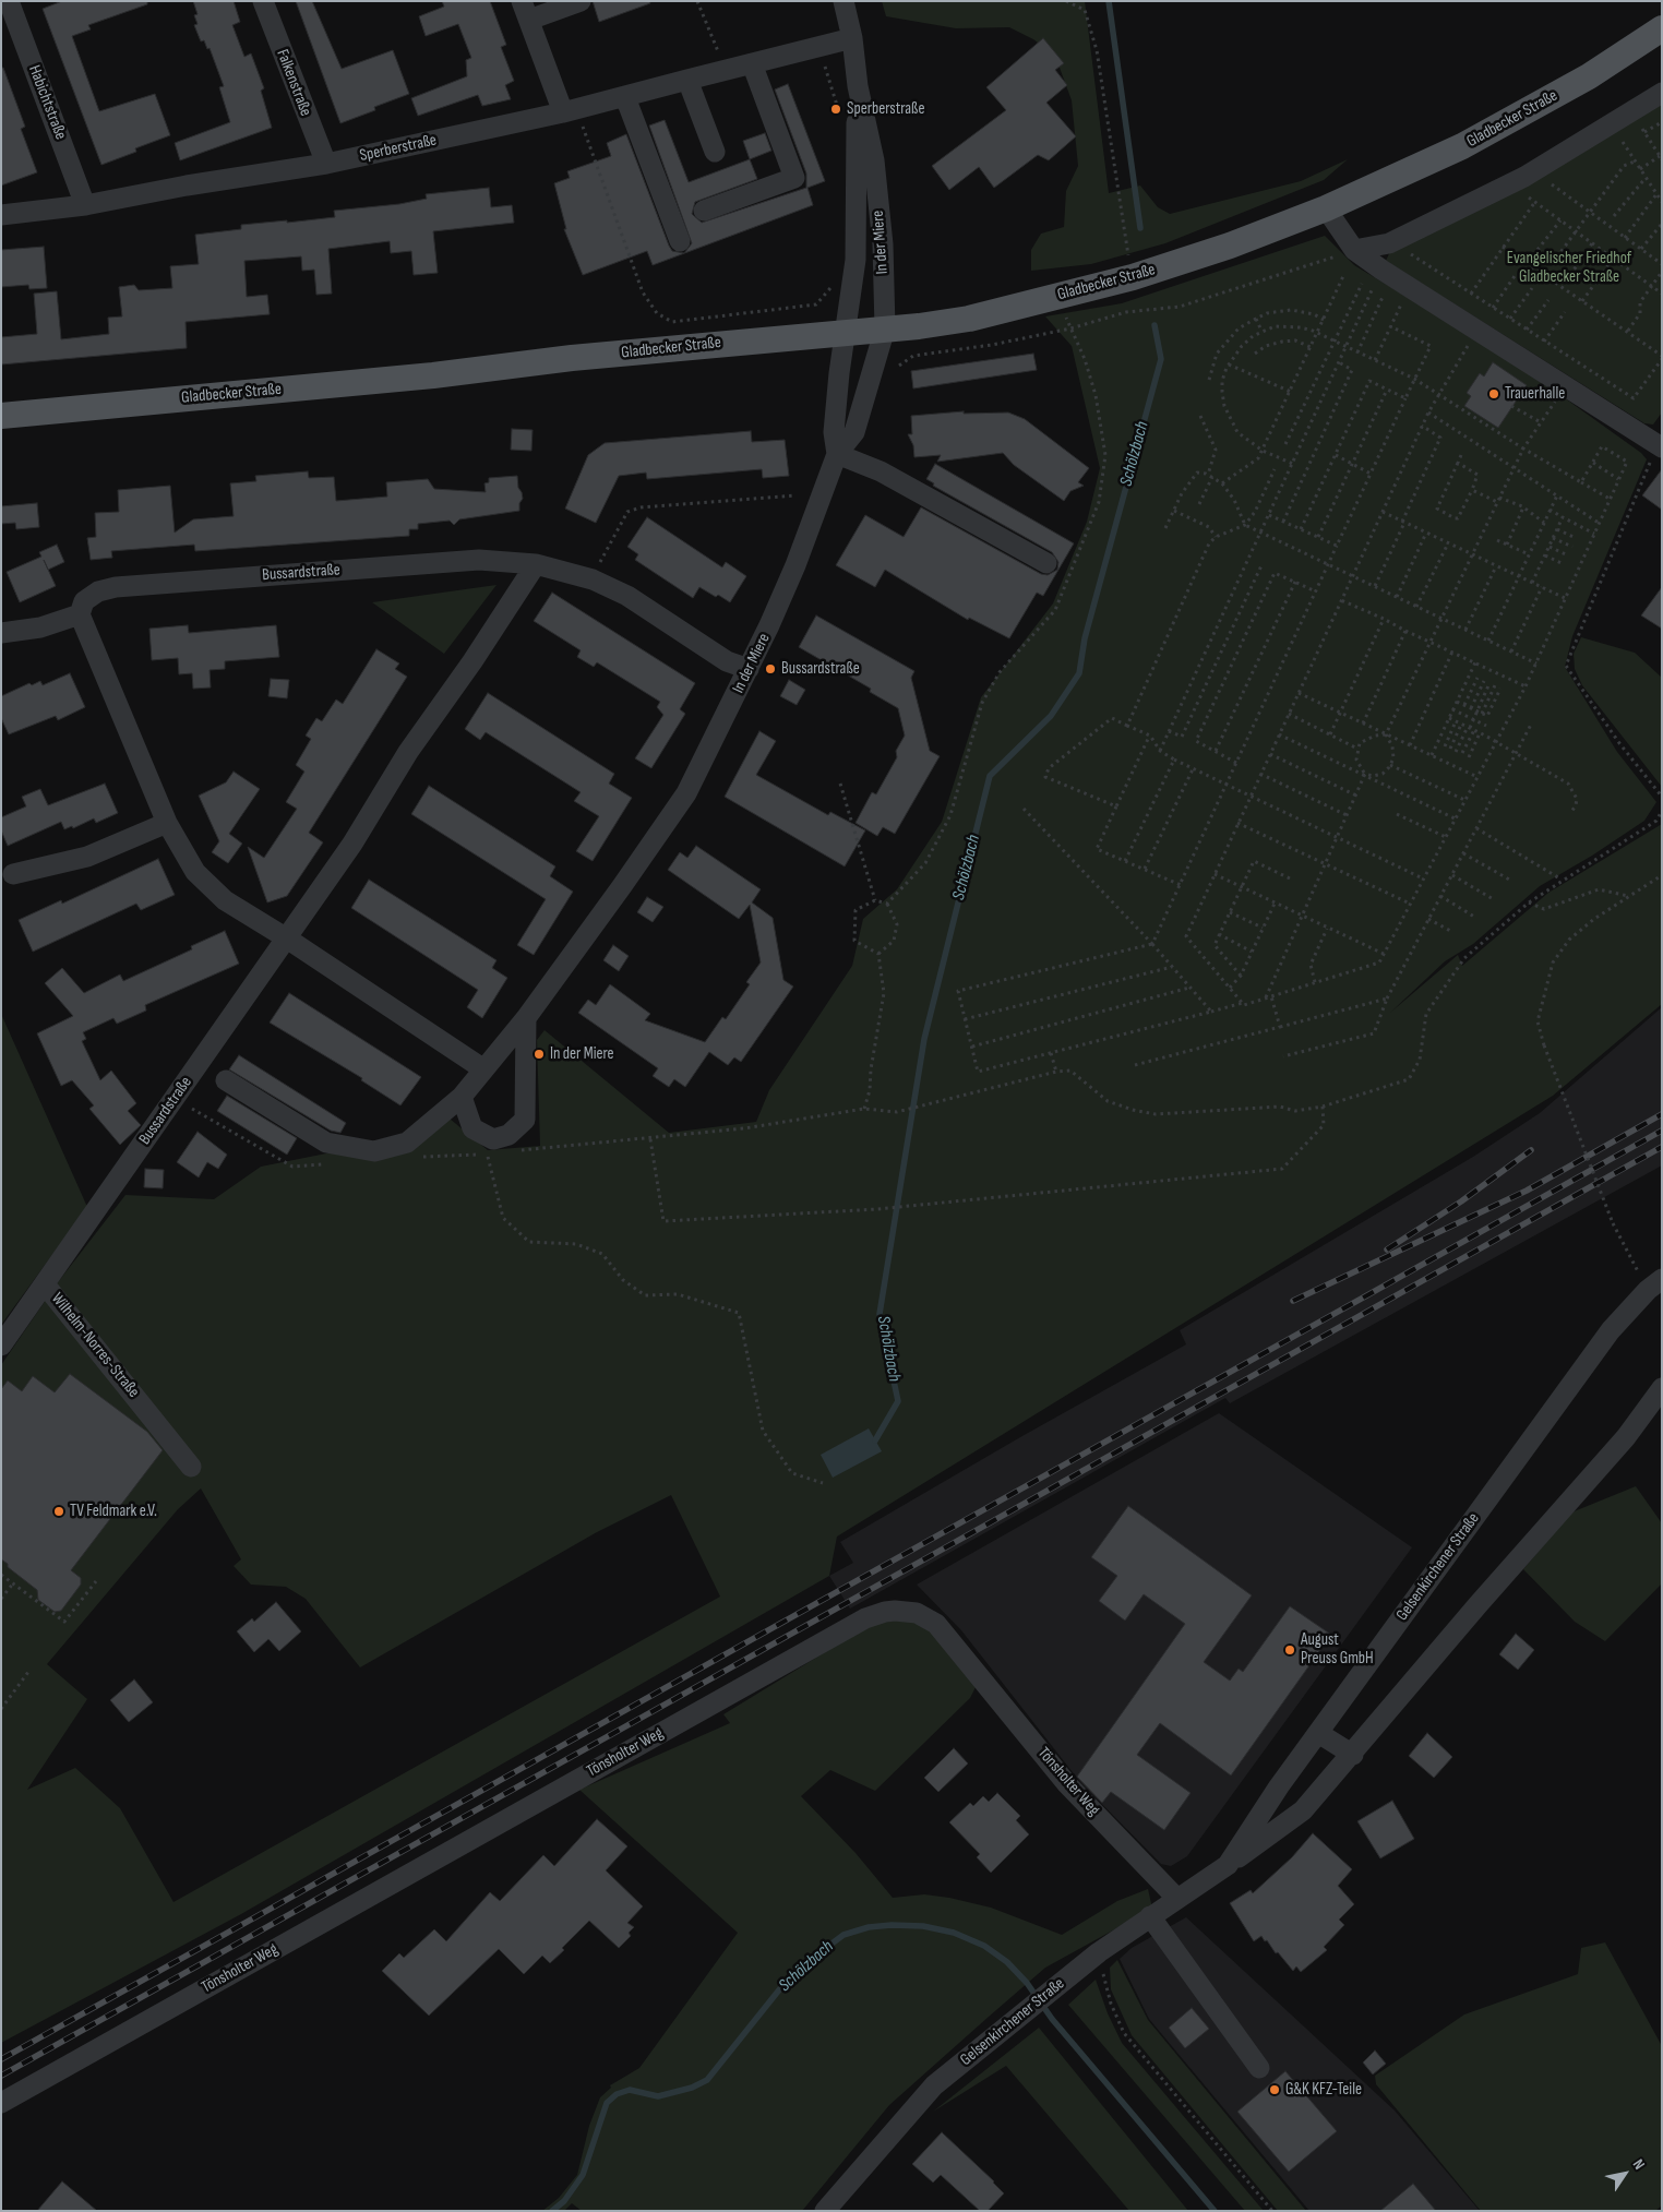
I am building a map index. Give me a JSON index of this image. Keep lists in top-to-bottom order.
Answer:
{
  "streets": {
    "main road": ["Gladbecker Straße"],
    "street": [
      "Falkenstraße",
      "Habichtstraße",
      "Sperberstraße",
      "In der Miere",
      "Bussardstraße",
      "Wilhelm-Norres-Straße",
      "Gelsenkirchener Straße",
      "Tönsholter Weg"
    ]
  },
  "crossings": [
    ["Falkenstraße", "Sperberstraße"],
    ["Habichtstraße", "Sperberstraße"],
    ["Gladbecker Straße", "In der Miere"],
    ["Sperberstraße", "In der Miere"],
    ["In der Miere", "Bussardstraße"],
    ["Bussardstraße", "Wilhelm-Norres-Straße"],
    ["Gelsenkirchener Straße", "Tönsholter Weg"]
  ],
  "water": ["Schölzbach"],
  "parks": ["Evangelischer Friedhof Gladbecker Straße"],
  "places": [
    "Sperberstraße",
    "Trauerhalle",
    "Bussardstraße",
    "In der Miere",
    "TV Feldmark e.V.",
    "August Preuss GmbH",
    "G&K KFZ-Teile"
  ],
  "north": "top right"
}
